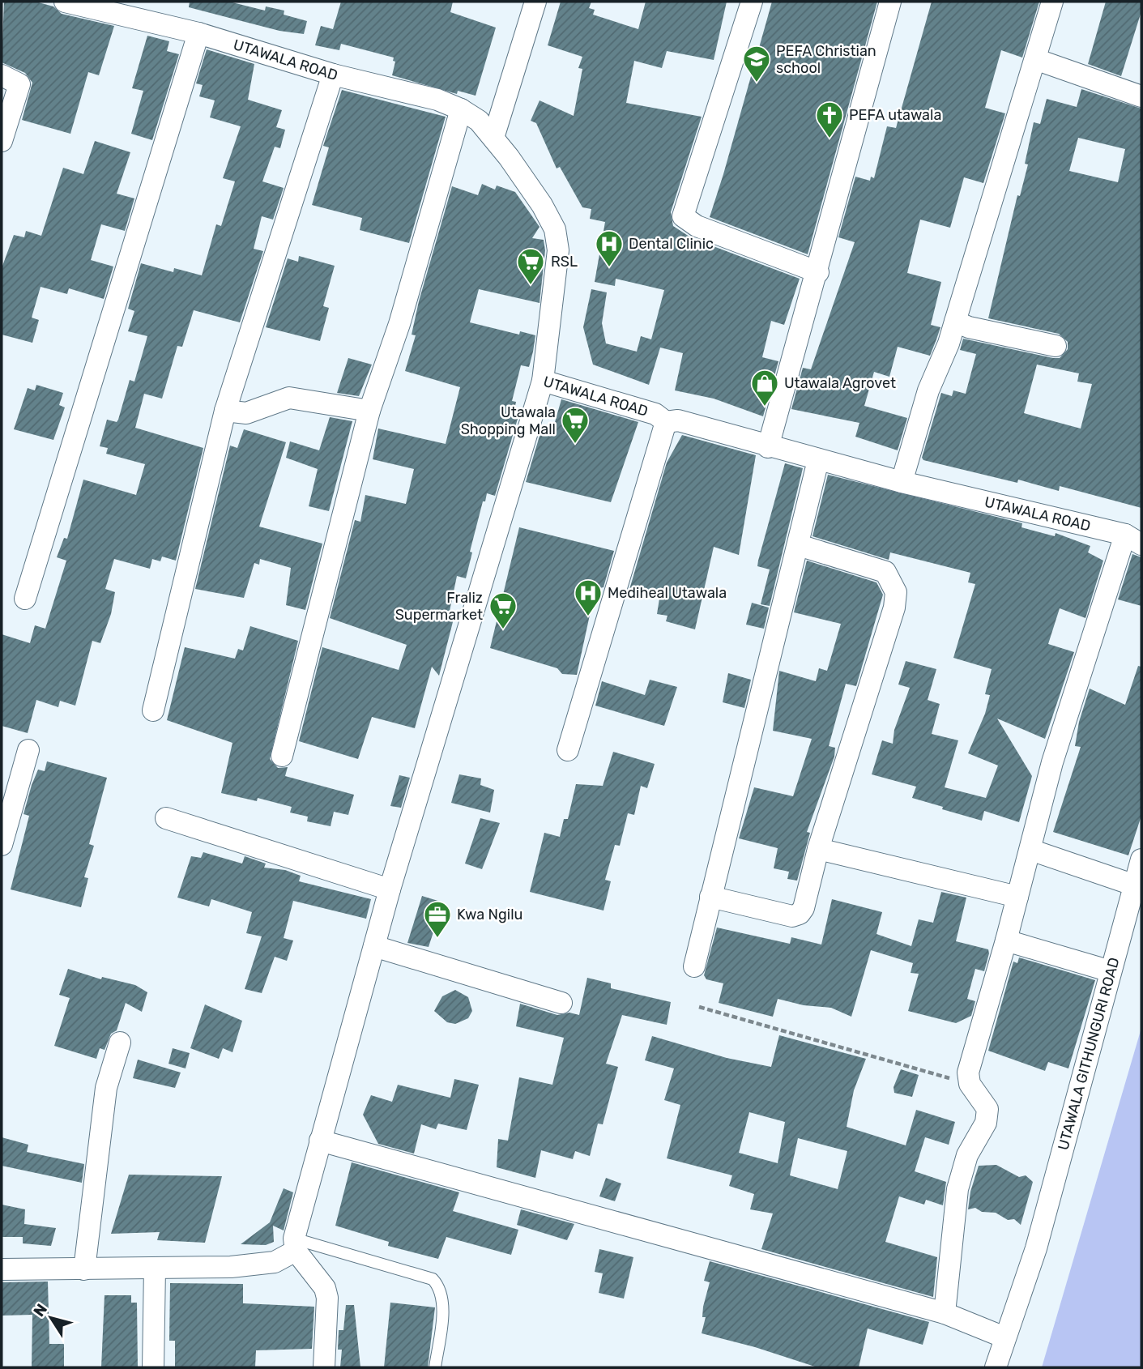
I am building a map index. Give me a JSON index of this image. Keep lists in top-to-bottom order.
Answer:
{
  "streets": {
    "street": ["UTAWALA ROAD", "UTAWALA GITHUNGURI ROAD"]
  },
  "places": {
    "school or university": ["PEFA Christian school"],
    "church": ["PEFA utawala"],
    "hospital": ["Dental Clinic", "Mediheal Utawala"],
    "supermarket": ["RSL", "Utawala Shopping Mall", "Fraliz Supermarket"],
    "shop": ["Utawala Agrovet"],
    "office": ["Kwa Ngilu"]
  },
  "north": "top left"
}
